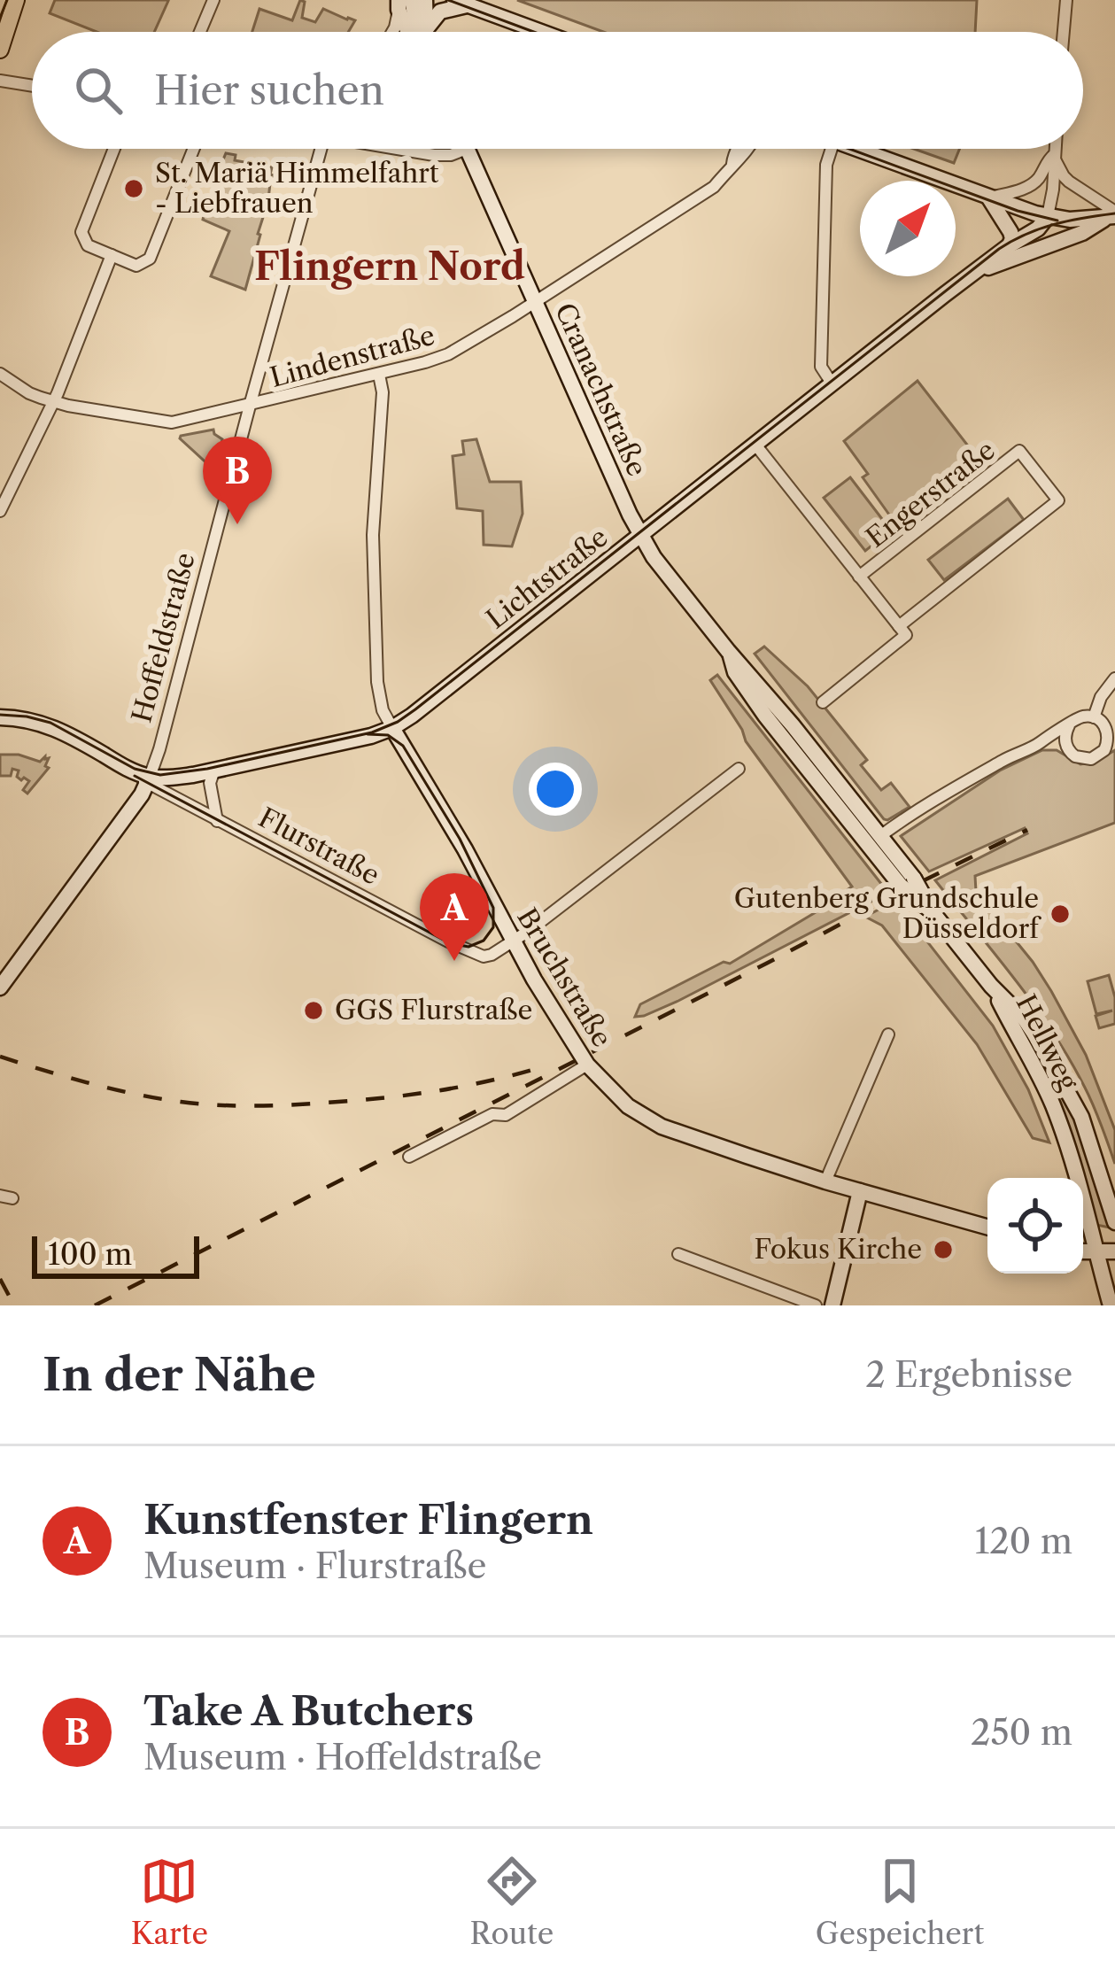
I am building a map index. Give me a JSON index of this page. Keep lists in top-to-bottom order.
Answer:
{
  "streets": {
    "main road": [
      "Cranachstraße",
      "Lichtstraße",
      "Hoffeldstraße",
      "Flurstraße",
      "Bruchstraße",
      "Hellweg"
    ],
    "street": ["Lindenstraße", "Engerstraße"]
  },
  "crossings": [
    ["Lindenstraße", "Cranachstraße"],
    ["Lindenstraße", "Hoffeldstraße"],
    ["Lindenstraße", "Bruchstraße"],
    ["Cranachstraße", "Lichtstraße"],
    ["Cranachstraße", "Hellweg"],
    ["Engerstraße", "Lichtstraße"],
    ["Lichtstraße", "Hoffeldstraße"],
    ["Lichtstraße", "Flurstraße"],
    ["Lichtstraße", "Bruchstraße"],
    ["Hoffeldstraße", "Flurstraße"],
    ["Flurstraße", "Bruchstraße"]
  ],
  "districts": ["Flingern Nord"],
  "places": [
    "St. Mariä Himmelfahrt - Liebfrauen",
    "Gutenberg Grundschule Düsseldorf",
    "GGS Flurstraße",
    "Fokus Kirche"
  ],
  "scale_bar": "100 m",
  "north": "top right",
  "page": {
    "search": "Hier suchen",
    "pins": ["B", "A"],
    "scale": "100 m",
    "heading": ["In der Nähe", "2 Ergebnisse"],
    "list": [
      {
        "mark": "A",
        "name": "Kunstfenster Flingern",
        "note": "Museum · Flurstraße",
        "value": "120 m"
      },
      {
        "mark": "B",
        "name": "Take A Butchers",
        "note": "Museum · Hoffeldstraße",
        "value": "250 m"
      }
    ],
    "nav": ["Karte", "Route", "Gespeichert"]
  }
}
